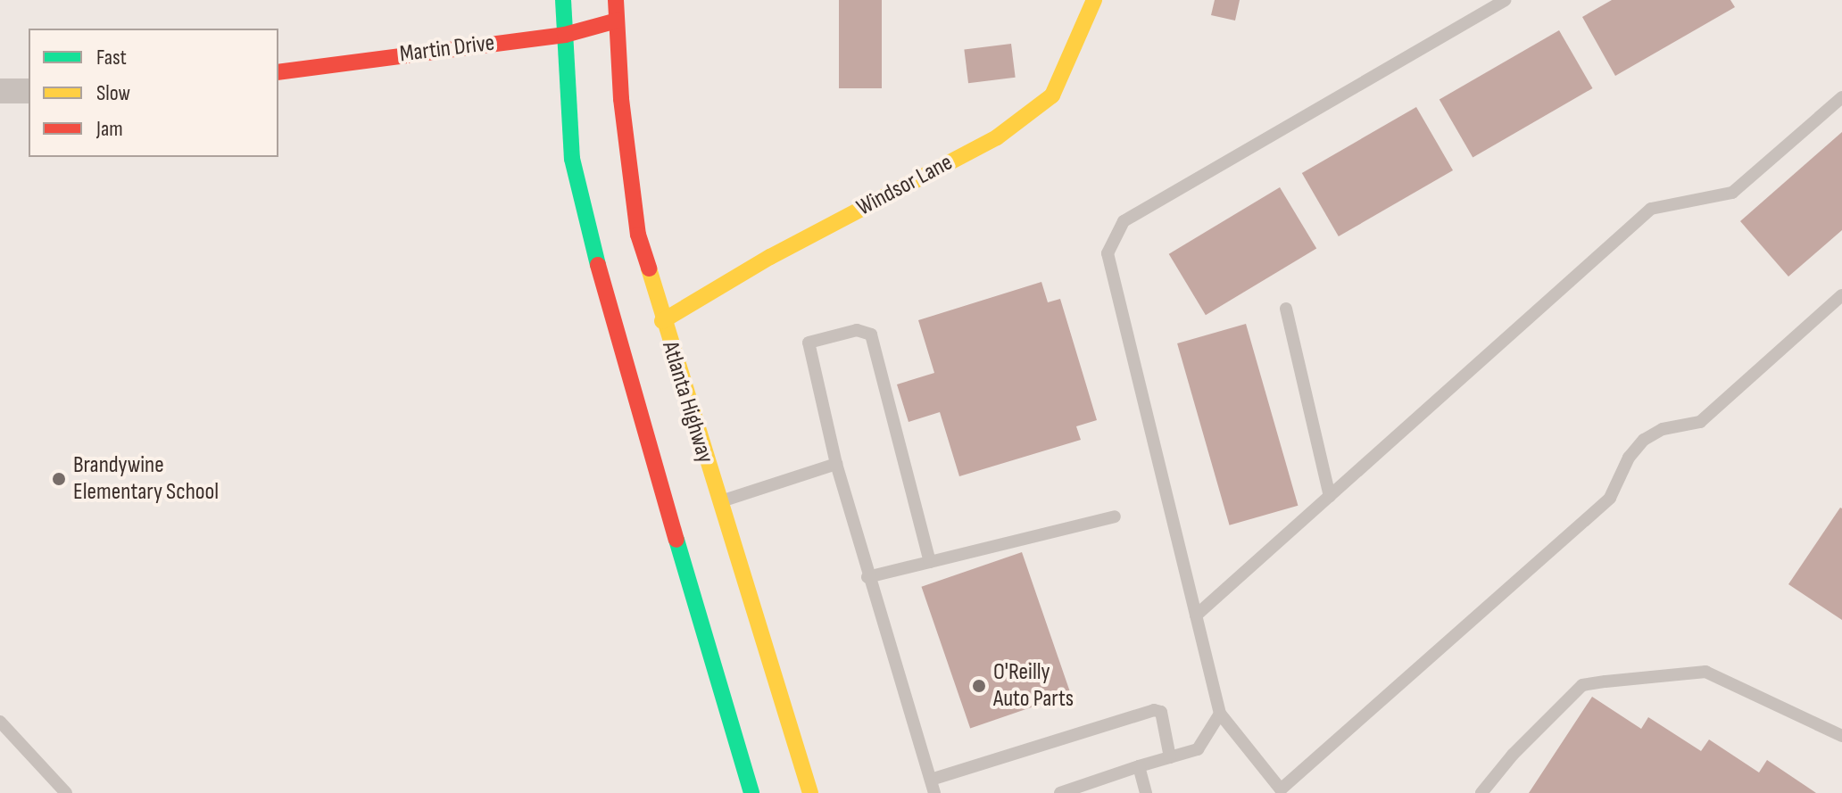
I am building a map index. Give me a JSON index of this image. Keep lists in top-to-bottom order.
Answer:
{
  "streets": {
    "main road": ["Martin Drive", "Windsor Lane", "Atlanta Highway"]
  },
  "crossings": [
    ["Martin Drive", "Atlanta Highway"],
    ["Windsor Lane", "Atlanta Highway"]
  ],
  "places": ["Brandywine Elementary School", "O'Reilly Auto Parts"],
  "legend": ["Fast", "Slow", "Jam"]
}
